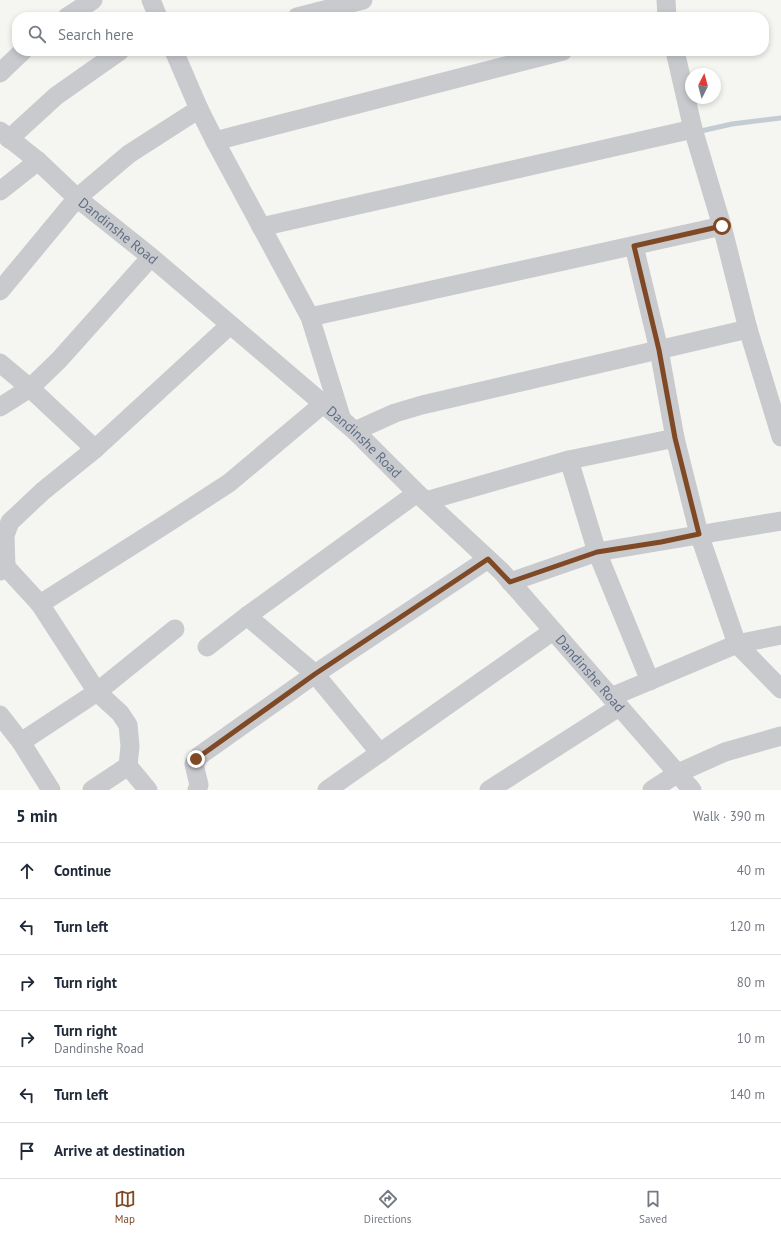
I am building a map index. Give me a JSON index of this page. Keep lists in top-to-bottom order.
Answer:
{
  "streets": {
    "street": ["Dandinshe Road"]
  },
  "north": "top",
  "page": {
    "search": "Search here",
    "heading": ["5 min", "Walk · 390 m"],
    "list": [
      ["Continue", "40 m"],
      ["Turn left", "120 m"],
      ["Turn right", "80 m"],
      ["Turn right", "Dandinshe Road", "10 m"],
      ["Turn left", "140 m"],
      "Arrive at destination"
    ],
    "nav": ["Map", "Directions", "Saved"]
  }
}
